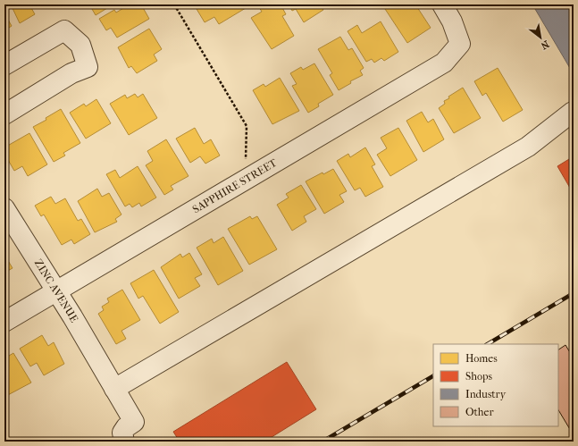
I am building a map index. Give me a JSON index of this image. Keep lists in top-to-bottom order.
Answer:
{
  "streets": {
    "street": ["SAPPHIRE STREET", "ZINC AVENUE"]
  },
  "crossings": [
    ["SAPPHIRE STREET", "ZINC AVENUE"]
  ],
  "legend": [
    "Homes",
    "Shops",
    "Industry",
    "Other"
  ],
  "north": "bottom right"
}
